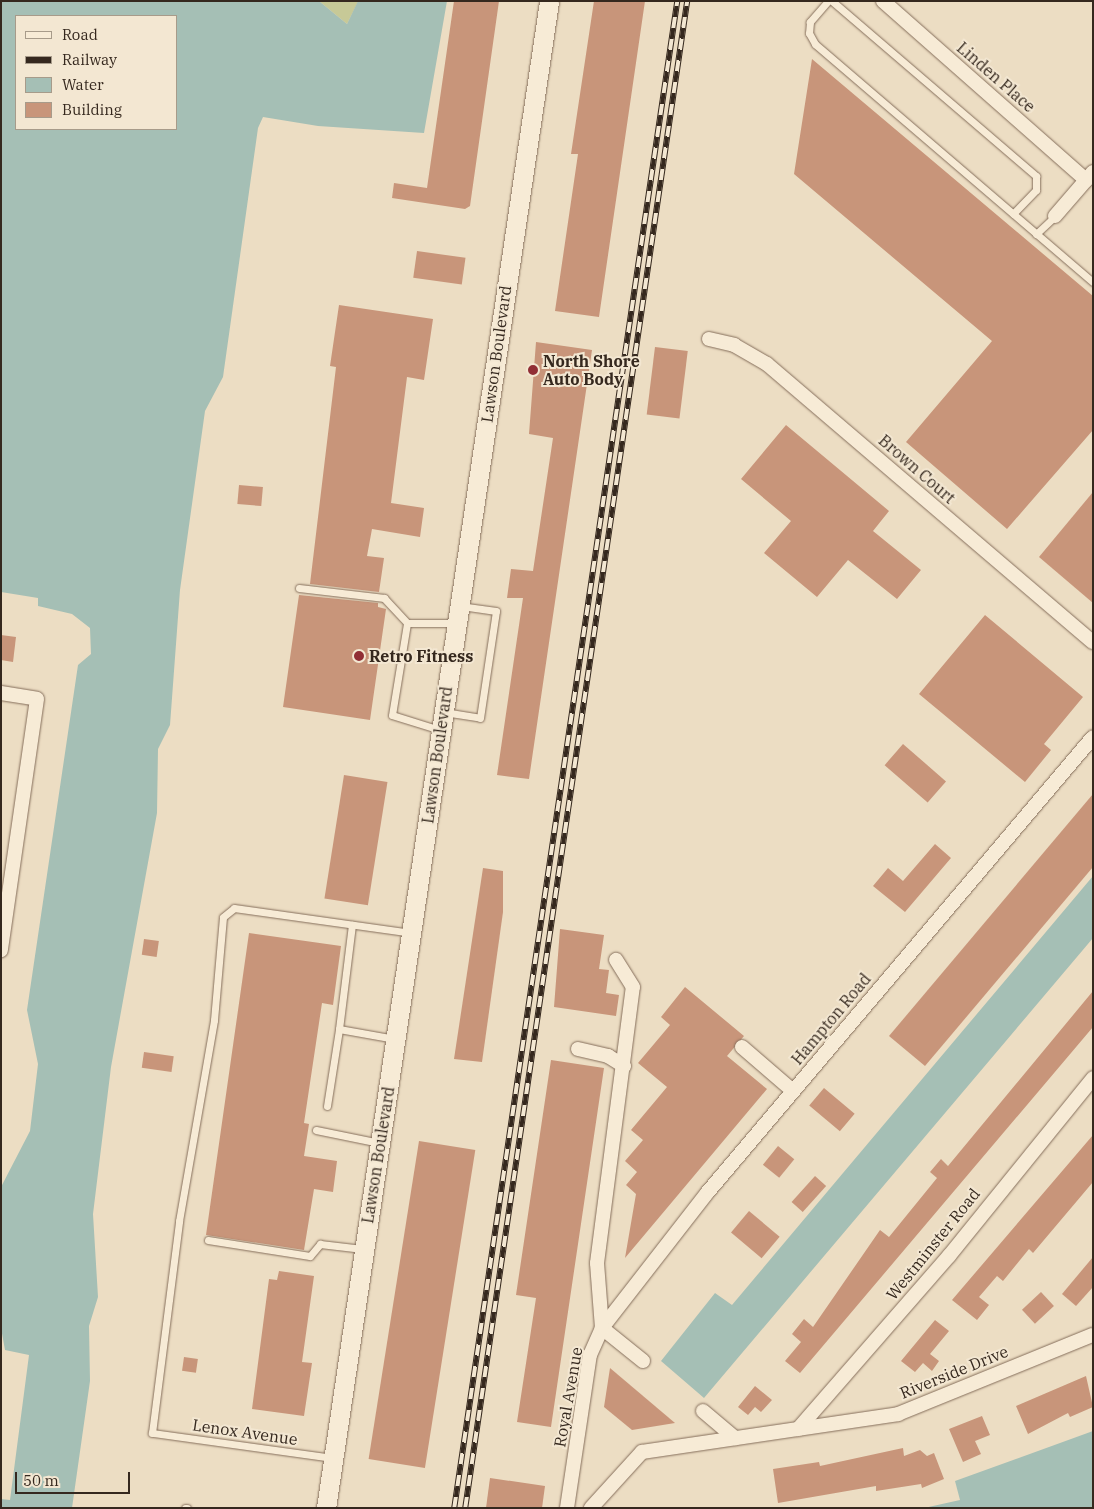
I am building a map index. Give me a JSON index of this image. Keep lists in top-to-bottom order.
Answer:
{
  "streets": {
    "main road": ["Lawson Boulevard"],
    "street": [
      "Linden Place",
      "Brown Court",
      "Hampton Road",
      "Westminster Road",
      "Riverside Drive",
      "Royal Avenue"
    ],
    "lane": ["Lenox Avenue"]
  },
  "crossings": [
    ["Lawson Boulevard", "Lenox Avenue"],
    ["Hampton Road", "Royal Avenue"],
    ["Westminster Road", "Riverside Drive"]
  ],
  "places": ["North Shore Auto Body", "Retro Fitness"],
  "legend": [
    "Road",
    "Railway",
    "Water",
    "Building"
  ],
  "scale_bar": "50 m"
}
